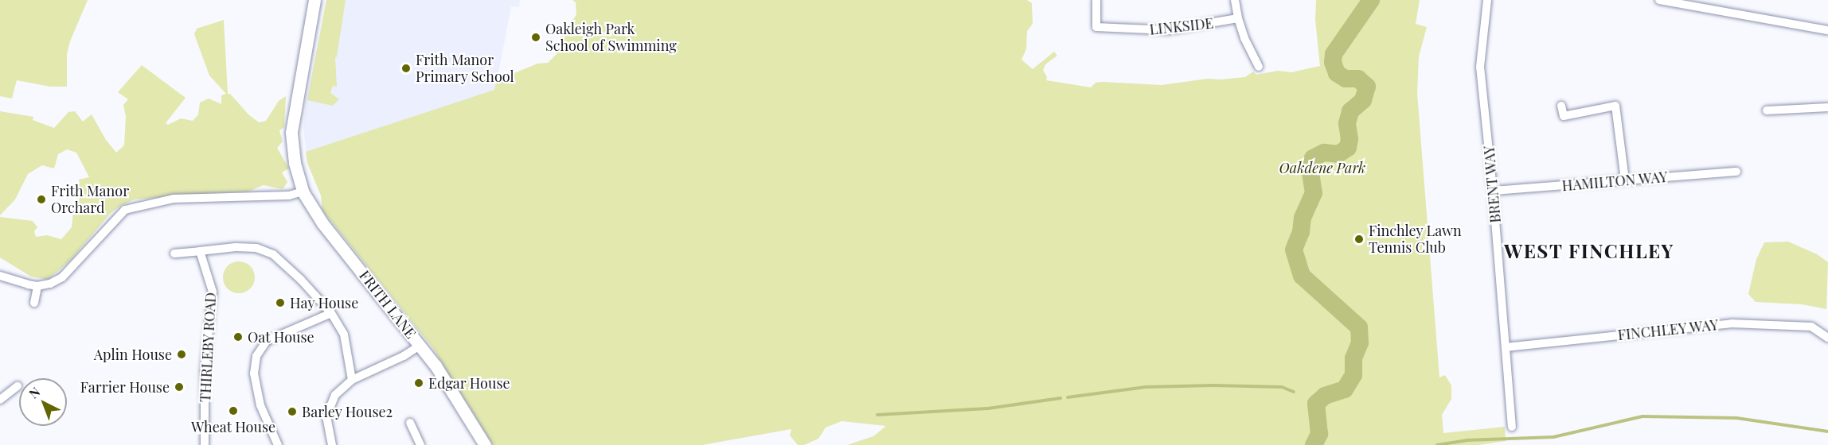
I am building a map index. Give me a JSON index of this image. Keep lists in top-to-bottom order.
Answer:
{
  "streets": {
    "street": [
      "LINKSIDE",
      "HAMILTON WAY",
      "BRENT WAY",
      "FRITH LANE",
      "FINCHLEY WAY",
      "THIRLEBY ROAD"
    ]
  },
  "crossings": [
    ["HAMILTON WAY", "BRENT WAY"],
    ["BRENT WAY", "FINCHLEY WAY"]
  ],
  "districts": ["WEST FINCHLEY"],
  "parks": ["Oakdene Park"],
  "places": [
    "Oakleigh Park School of Swimming",
    "Frith Manor Primary School",
    "Frith Manor Orchard",
    "Finchley Lawn Tennis Club",
    "Hay House",
    "Oat House",
    "Aplin House",
    "Edgar House",
    "Farrier House",
    "Wheat House",
    "Barley House2"
  ],
  "north": "top left"
}
